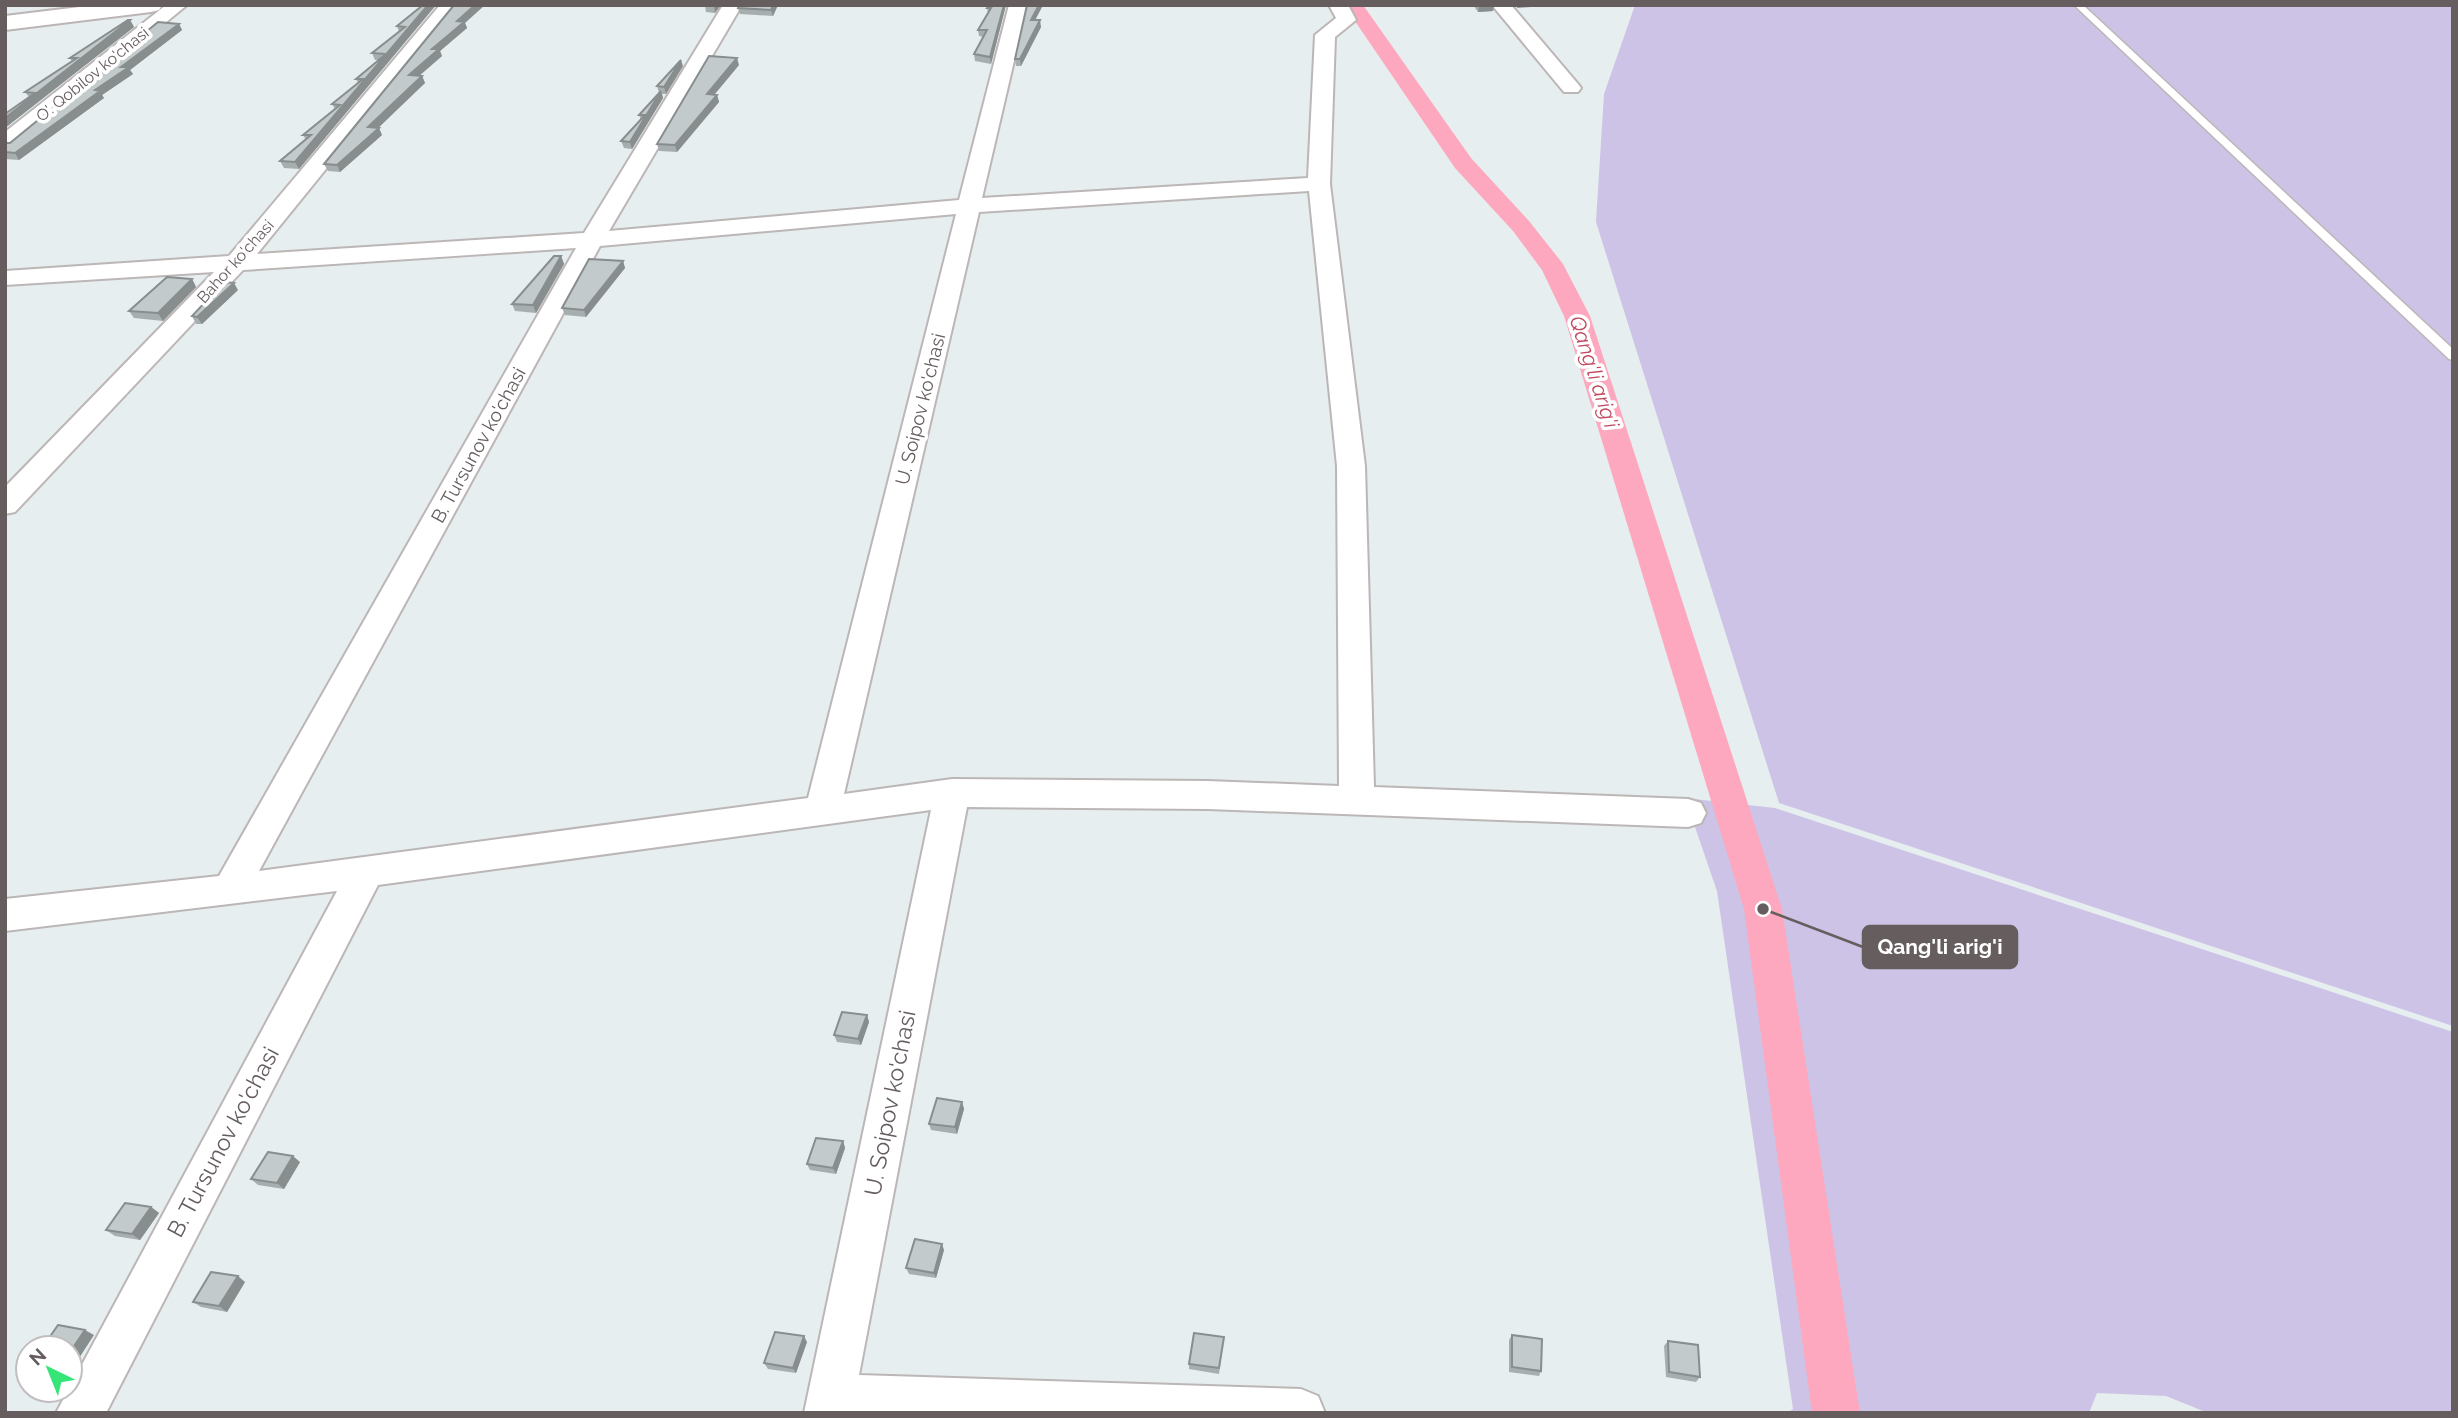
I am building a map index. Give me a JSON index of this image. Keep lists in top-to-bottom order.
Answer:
{
  "streets": {
    "street": [
      "O'. Qobilov ko'chasi",
      "Bahor ko'chasi",
      "U. Soipov ko'chasi",
      "B. Tursunov ko'chasi"
    ]
  },
  "water": ["Qang'li arig'i"],
  "places": ["Qang'li arig'i"],
  "north": "top left"
}
